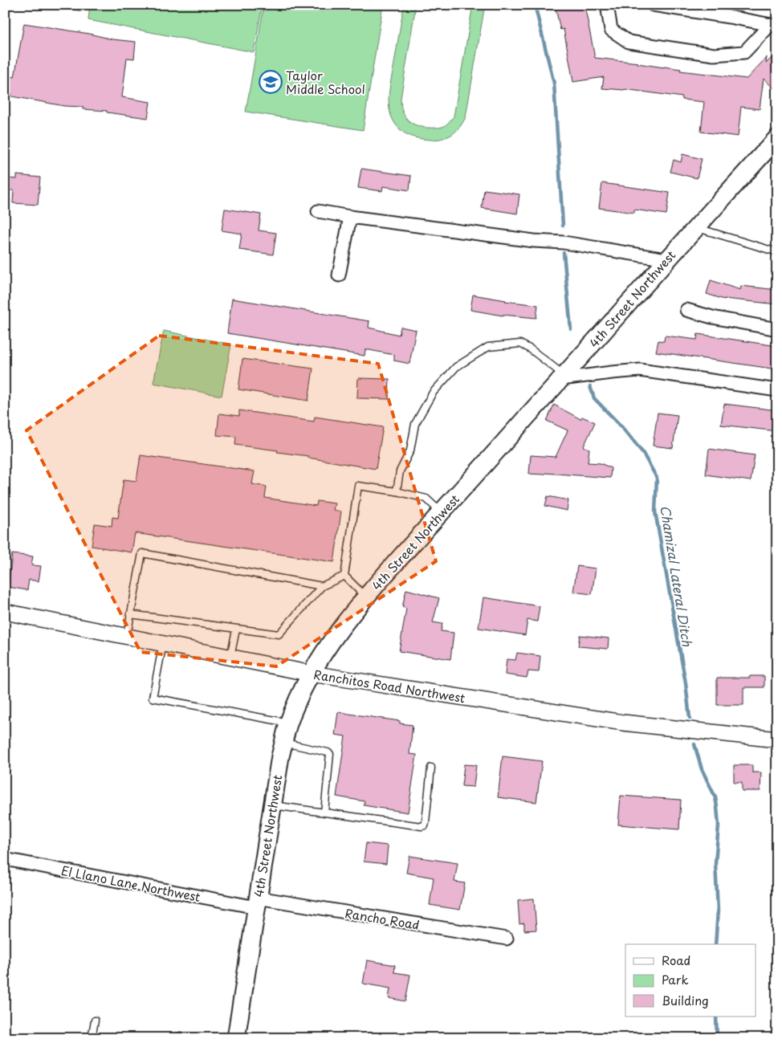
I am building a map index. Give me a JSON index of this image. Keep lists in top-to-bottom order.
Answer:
{
  "streets": {
    "main road": ["4th Street Northwest"],
    "street": ["Ranchitos Road Northwest", "El Llano Lane Northwest", "Rancho Road"]
  },
  "crossings": [
    ["4th Street Northwest", "Ranchitos Road Northwest"],
    ["4th Street Northwest", "El Llano Lane Northwest"],
    ["4th Street Northwest", "Rancho Road"],
    ["El Llano Lane Northwest", "Rancho Road"]
  ],
  "water": ["Chamizal Lateral Ditch"],
  "places": {
    "school or university": ["Taylor Middle School"]
  },
  "legend": ["Road", "Park", "Building"]
}
